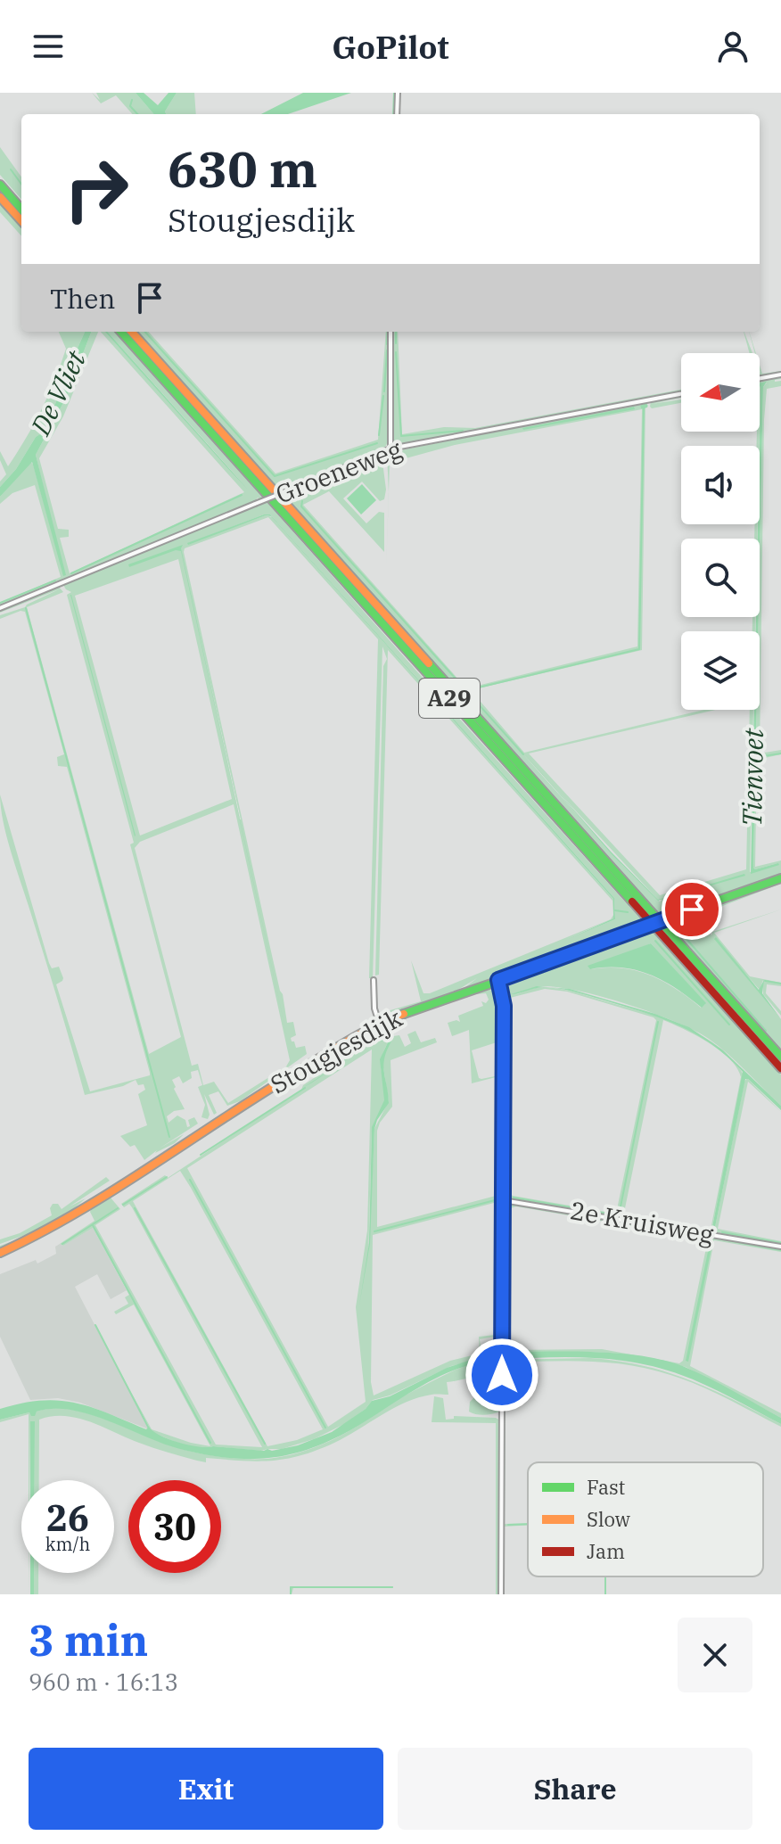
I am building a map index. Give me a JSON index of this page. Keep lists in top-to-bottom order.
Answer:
{
  "streets": {
    "main road": ["A29", "Stougjesdijk"],
    "street": ["Groeneweg", "2e Kruisweg"]
  },
  "water": ["De Vliet", "Tienvoet"],
  "legend": ["Fast", "Slow", "Jam"],
  "north": "left",
  "page": {
    "header": "GoPilot",
    "turn": ["630 m", "Stougjesdijk"],
    "then": "Then",
    "speed": "26 km/h",
    "limit": "30",
    "heading": ["3 min", "960 m · 16:13"],
    "buttons": ["Exit", "Share"]
  }
}
